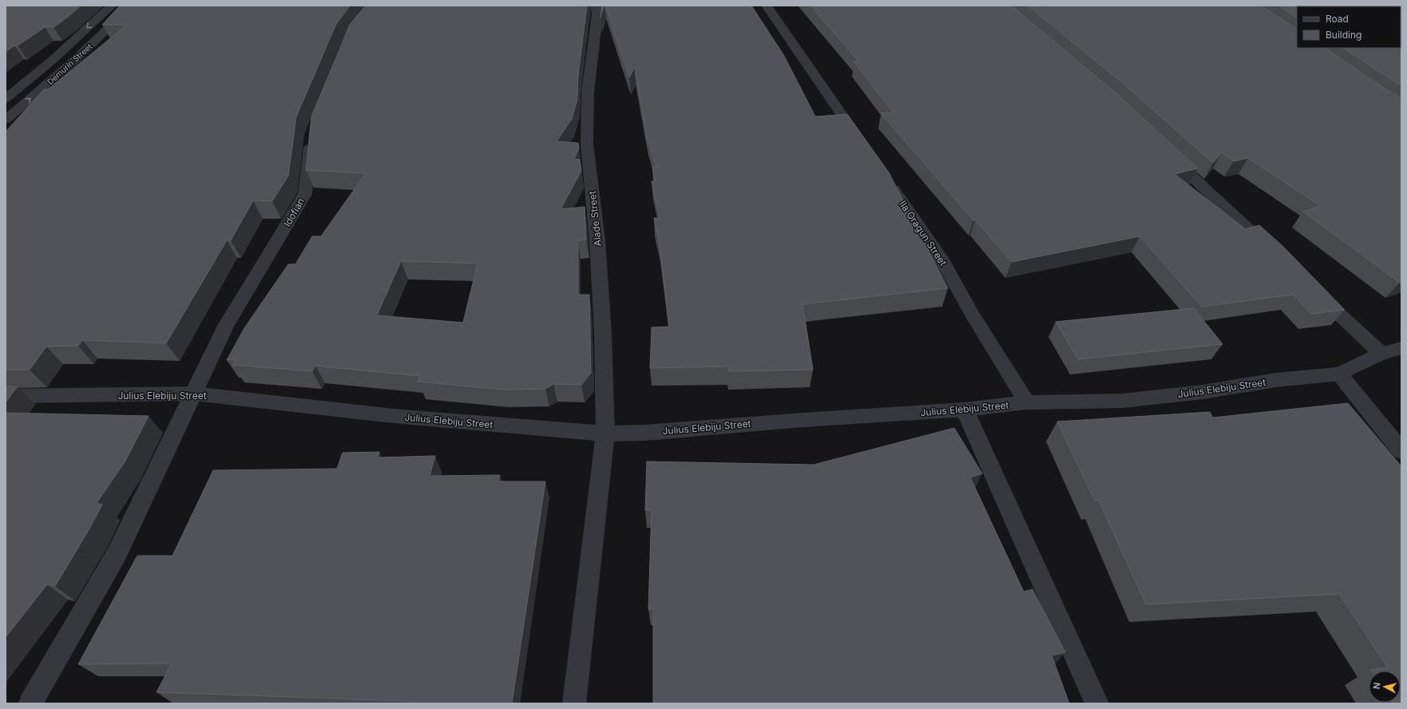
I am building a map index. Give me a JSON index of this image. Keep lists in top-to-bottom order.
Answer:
{
  "streets": {
    "street": [
      "Demurin Street",
      "Idofian",
      "Alade Street",
      "Ila Oragun Street",
      "Julius Elebiju Street"
    ]
  },
  "crossings": [
    ["Idofian", "Julius Elebiju Street"],
    ["Alade Street", "Julius Elebiju Street"],
    ["Ila Oragun Street", "Julius Elebiju Street"]
  ],
  "legend": ["Road", "Building"],
  "north": "left"
}
